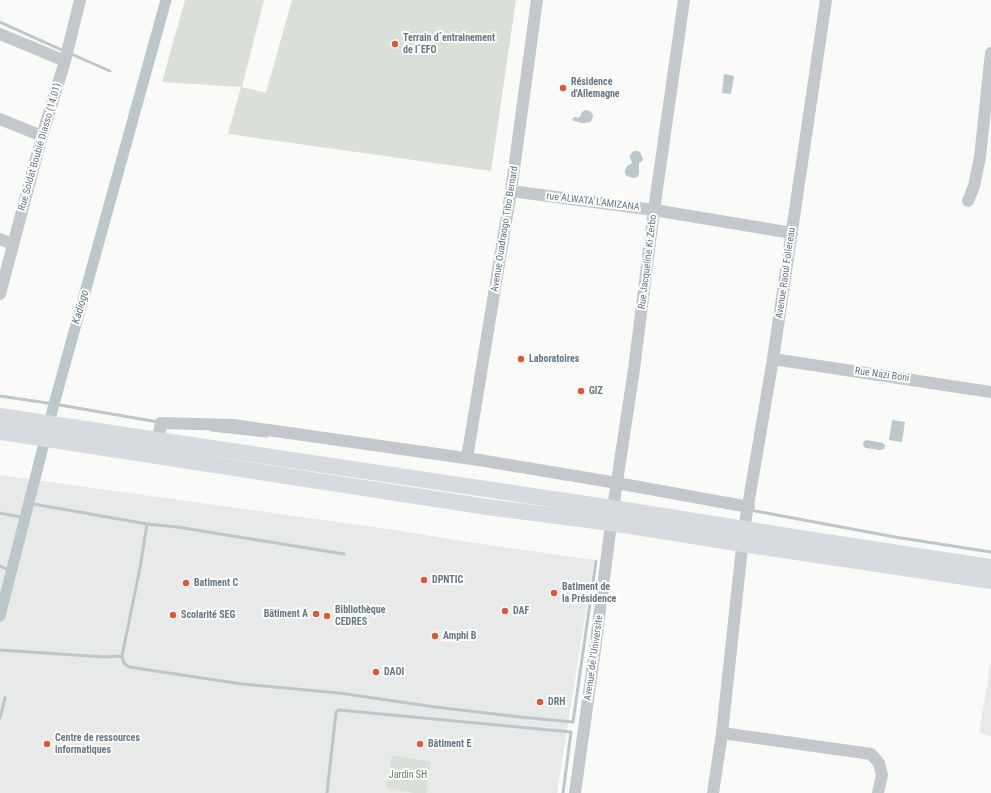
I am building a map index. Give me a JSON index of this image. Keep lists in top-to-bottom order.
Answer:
{
  "streets": {
    "street": [
      "Rue Soldat Boubié Diasso (14.01)",
      "rue ALWATA LAMIZANA",
      "Avenue Ouadraogo Tibo Bernard",
      "Rue Jacqueline Ki Zerbo",
      "Avenue Raoul Follereau",
      "Rue Nazi Boni",
      "Avenue de l'Universite"
    ]
  },
  "crossings": [
    ["rue ALWATA LAMIZANA", "Avenue Ouadraogo Tibo Bernard"],
    ["rue ALWATA LAMIZANA", "Rue Jacqueline Ki Zerbo"],
    ["rue ALWATA LAMIZANA", "Avenue Raoul Follereau"],
    ["Rue Jacqueline Ki Zerbo", "Avenue de l'Universite"],
    ["Avenue Raoul Follereau", "Rue Nazi Boni"]
  ],
  "water": ["Kadiogo"],
  "parks": ["Jardin SH"],
  "places": [
    "Terrain d´entrainement de l´EFO",
    "Résidence d'Allemagne",
    "Laboratoires",
    "GIZ",
    "DPNTIC",
    "Batiment C",
    "Batiment de la Présidence",
    "DAF",
    "Bâtiment A",
    "Scolarité SEG",
    "Bibliothèque CEDRES",
    "Amphi B",
    "DAOI",
    "DRH",
    "Centre de ressources informatiques",
    "Bâtiment E"
  ]
}
